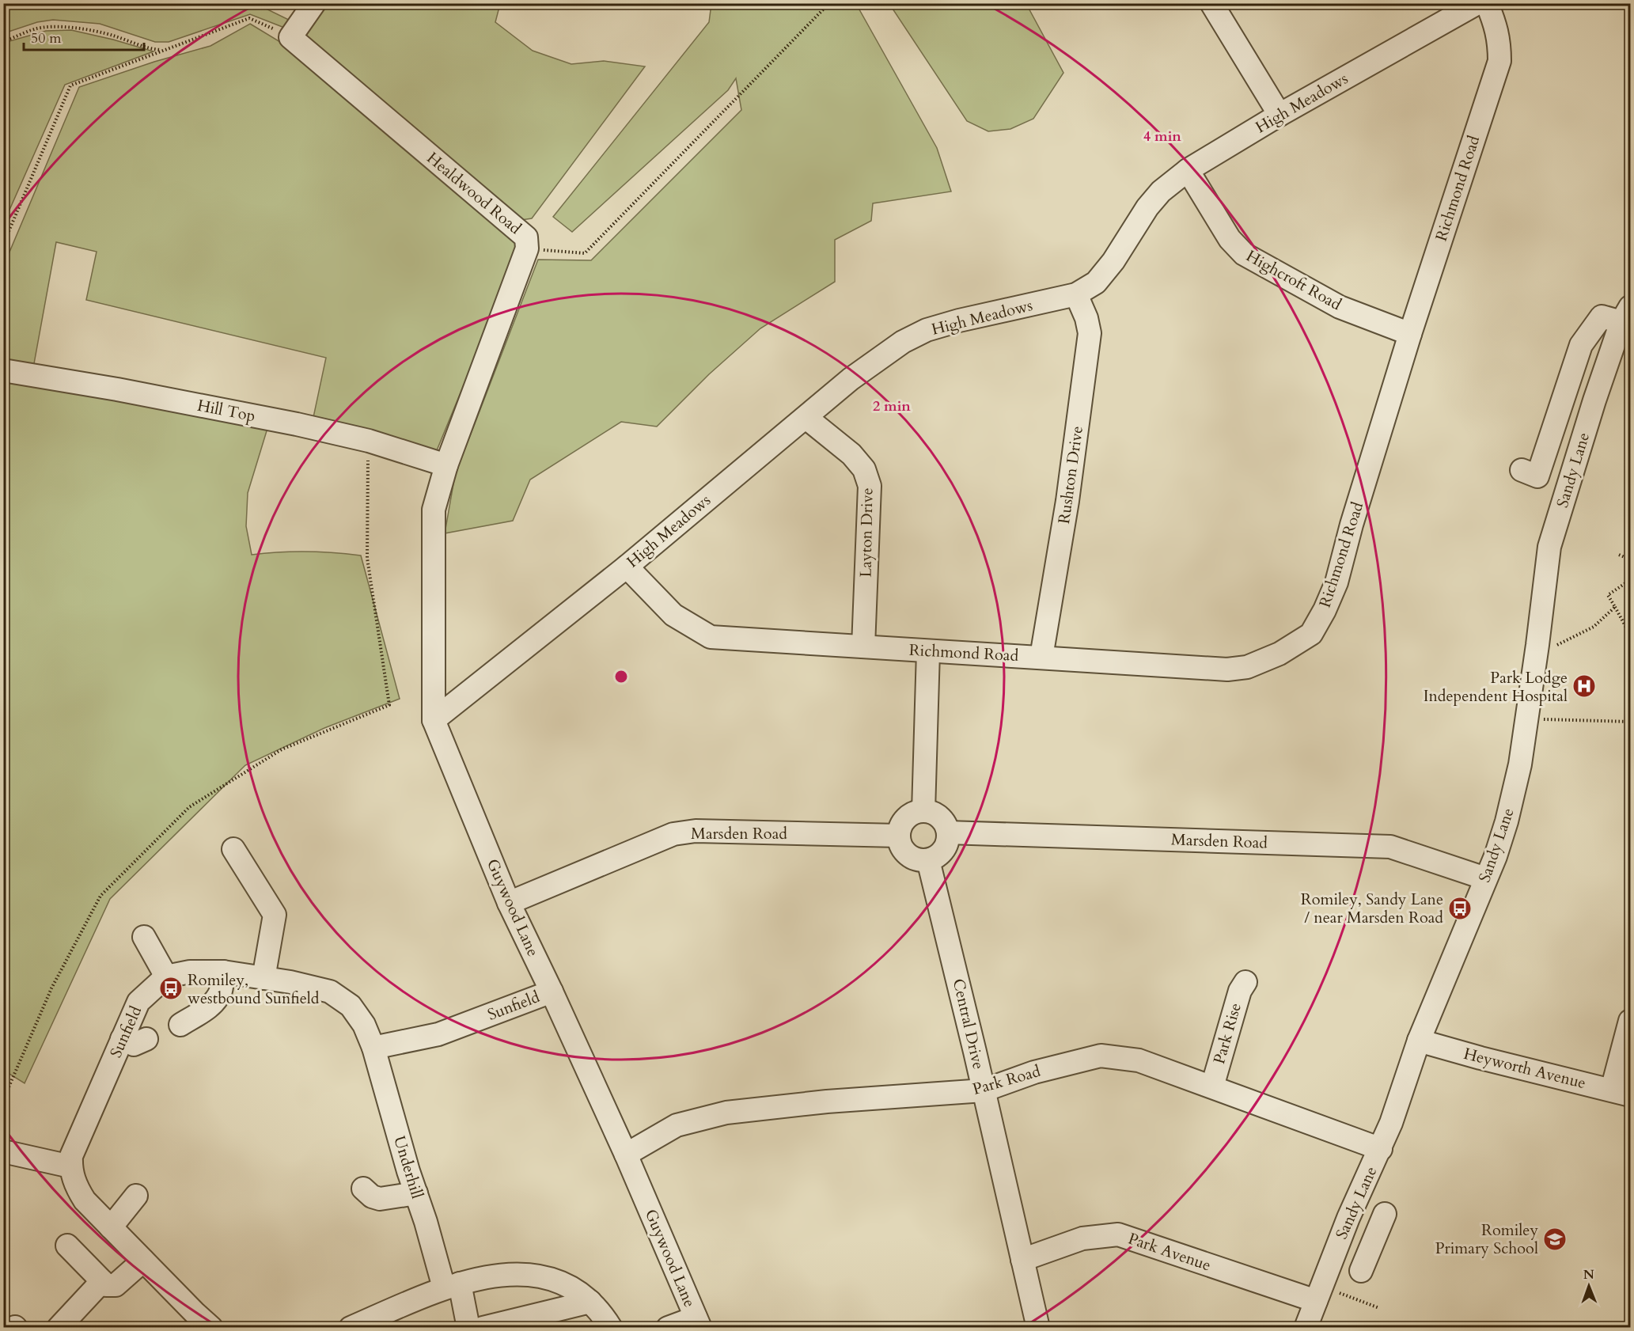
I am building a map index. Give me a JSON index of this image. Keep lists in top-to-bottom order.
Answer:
{
  "streets": {
    "street": [
      "High Meadows",
      "Richmond Road",
      "Healdwood Road",
      "Highcroft Road",
      "Hill Top",
      "Sandy Lane",
      "Rushton Drive",
      "Layton Drive",
      "Marsden Road",
      "Guywood Lane",
      "Sunfield",
      "Central Drive",
      "Park Rise",
      "Heyworth Avenue",
      "Park Road",
      "Underhill",
      "Park Avenue"
    ]
  },
  "crossings": [
    ["High Meadows", "Richmond Road"],
    ["High Meadows", "Highcroft Road"],
    ["High Meadows", "Rushton Drive"],
    ["High Meadows", "Layton Drive"],
    ["High Meadows", "Guywood Lane"],
    ["Richmond Road", "Highcroft Road"],
    ["Richmond Road", "Rushton Drive"],
    ["Richmond Road", "Layton Drive"],
    ["Healdwood Road", "Hill Top"],
    ["Healdwood Road", "Guywood Lane"],
    ["Hill Top", "Guywood Lane"],
    ["Sandy Lane", "Marsden Road"],
    ["Sandy Lane", "Heyworth Avenue"],
    ["Sandy Lane", "Park Road"],
    ["Sandy Lane", "Park Avenue"],
    ["Marsden Road", "Guywood Lane"],
    ["Marsden Road", "Central Drive"],
    ["Guywood Lane", "Sunfield"],
    ["Guywood Lane", "Park Road"],
    ["Sunfield", "Underhill"],
    ["Central Drive", "Park Road"],
    ["Central Drive", "Park Avenue"],
    ["Park Rise", "Park Road"]
  ],
  "places": {
    "hospital": ["Park Lodge Independent Hospital"],
    "bus stop": ["Romiley, Sandy Lane / near Marsden Road", "Romiley, westbound Sunfield"],
    "school or university": ["Romiley Primary School"]
  },
  "scale_bar": "50 m",
  "north": "top",
  "rings": ["4 min", "2 min"]
}
